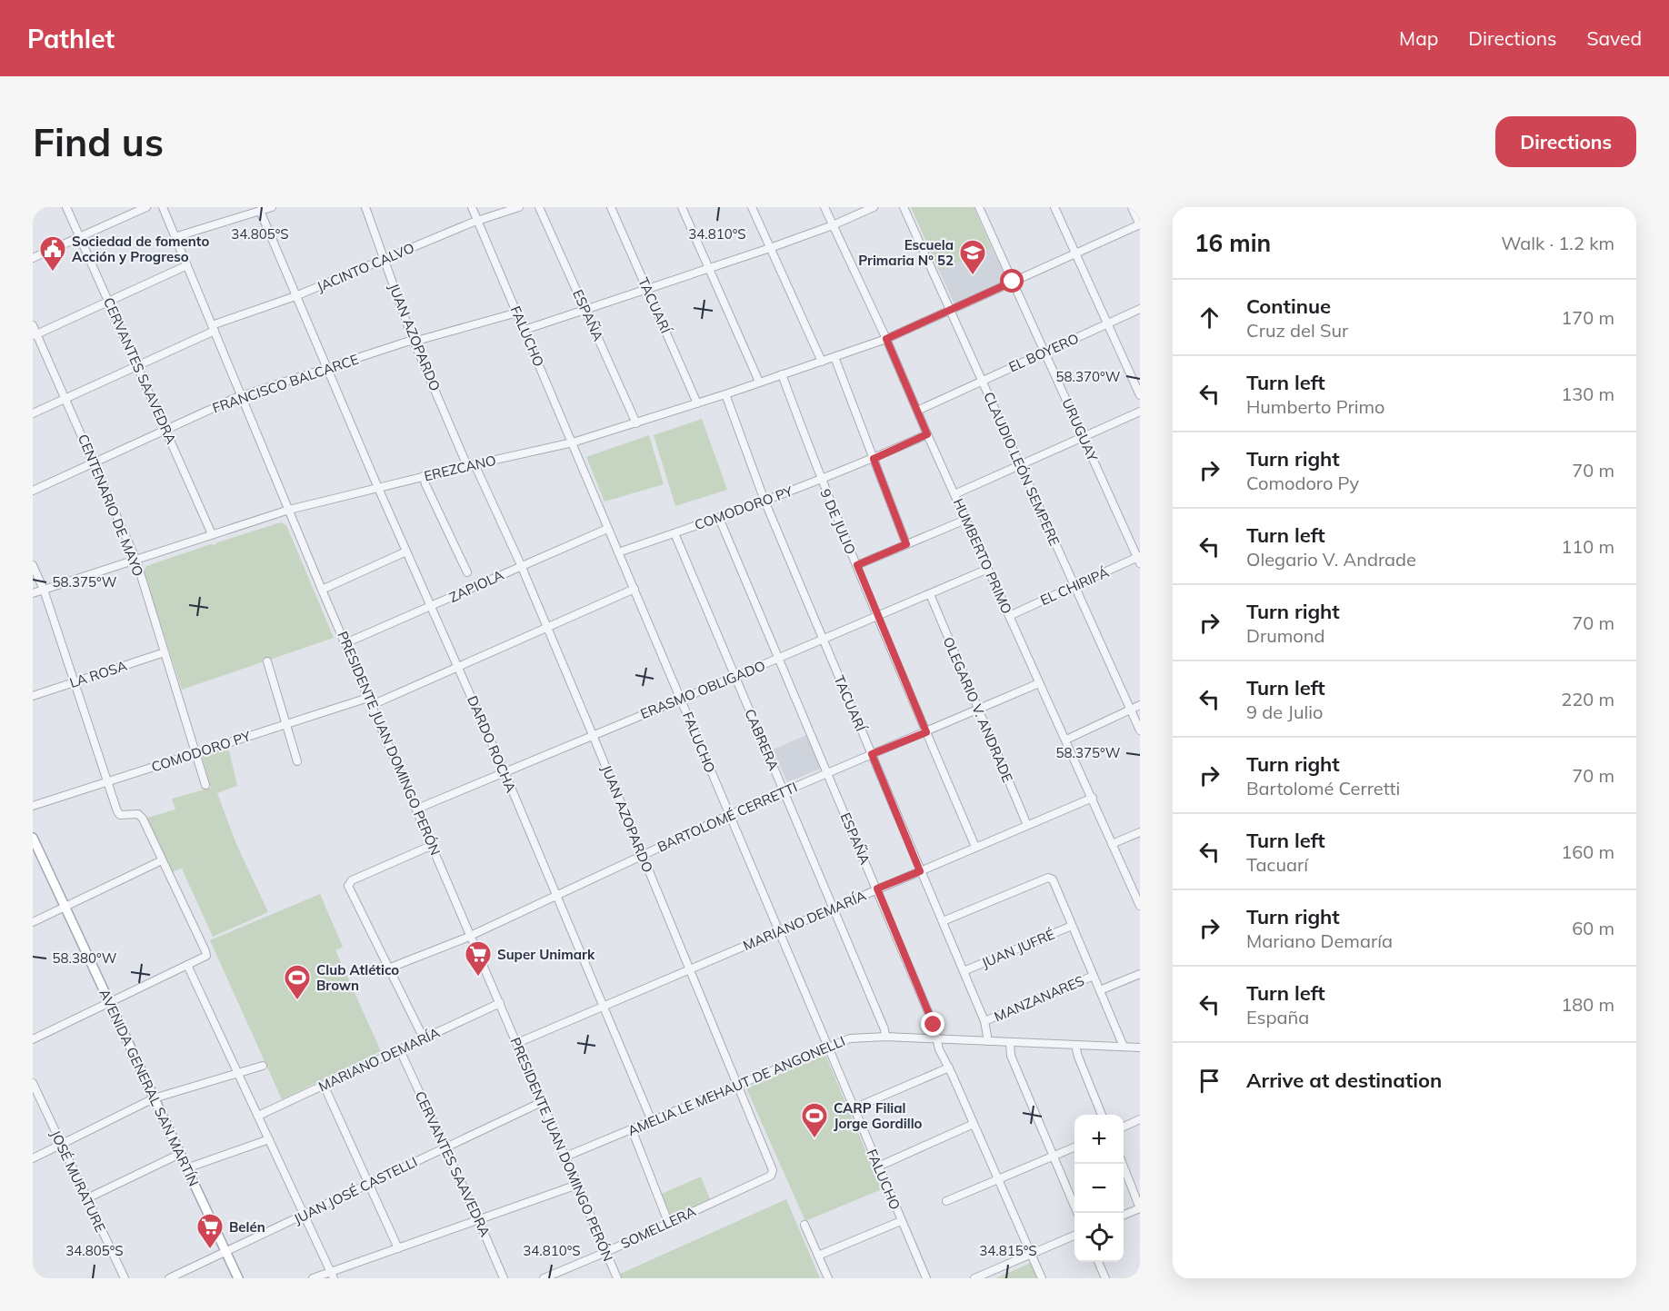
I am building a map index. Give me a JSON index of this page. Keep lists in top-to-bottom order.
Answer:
{
  "streets": {
    "main road": ["AVENIDA GENERAL SAN MARTÍN"],
    "street": [
      "JACINTO CALVO",
      "TACUARÍ",
      "ESPAÑA",
      "FALUCHO",
      "JUAN AZOPARDO",
      "EL BOYERO",
      "CERVANTES SAAVEDRA",
      "FRANCISCO BALCARCE",
      "URUGUAY",
      "EREZCANO",
      "CLAUDIO LEÓN SEMPERE",
      "CENTENARIO DE MAYO",
      "COMODORO PY",
      "9 DE JULIO",
      "HUMBERTO PRIMO",
      "ZAPIOLA",
      "EL CHIRIPÁ",
      "LA ROSA",
      "ERASMO OBLIGADO",
      "OLEGARIO V. ANDRADE",
      "CABRERA",
      "PRESIDENTE JUAN DOMINGO PERÓN",
      "DARDO ROCHA",
      "BARTOLOMÉ CERRETTI",
      "MARIANO DEMARÍA",
      "JUAN JUFRÉ",
      "MANZANARES",
      "AMELIA LE MEHAUT DE ANGONELLI",
      "JOSÉ MURATURE",
      "JUAN JOSÉ CASTELLI",
      "SOMELLERA"
    ]
  },
  "crossings": [
    ["JACINTO CALVO", "FALUCHO"],
    ["JACINTO CALVO", "JUAN AZOPARDO"],
    ["JACINTO CALVO", "CERVANTES SAAVEDRA"],
    ["JACINTO CALVO", "CENTENARIO DE MAYO"],
    ["JACINTO CALVO", "PRESIDENTE JUAN DOMINGO PERÓN"],
    ["JACINTO CALVO", "DARDO ROCHA"],
    ["TACUARÍ", "EREZCANO"],
    ["TACUARÍ", "COMODORO PY"],
    ["TACUARÍ", "ERASMO OBLIGADO"],
    ["TACUARÍ", "BARTOLOMÉ CERRETTI"],
    ["TACUARÍ", "MARIANO DEMARÍA"],
    ["TACUARÍ", "JUAN JUFRÉ"],
    ["TACUARÍ", "MANZANARES"],
    ["TACUARÍ", "AMELIA LE MEHAUT DE ANGONELLI"],
    ["ESPAÑA", "EREZCANO"],
    ["ESPAÑA", "COMODORO PY"],
    ["ESPAÑA", "ERASMO OBLIGADO"],
    ["ESPAÑA", "BARTOLOMÉ CERRETTI"],
    ["ESPAÑA", "MARIANO DEMARÍA"],
    ["ESPAÑA", "AMELIA LE MEHAUT DE ANGONELLI"],
    ["FALUCHO", "FRANCISCO BALCARCE"],
    ["FALUCHO", "EREZCANO"],
    ["FALUCHO", "COMODORO PY"],
    ["FALUCHO", "ZAPIOLA"],
    ["FALUCHO", "ERASMO OBLIGADO"],
    ["FALUCHO", "BARTOLOMÉ CERRETTI"],
    ["FALUCHO", "MARIANO DEMARÍA"],
    ["FALUCHO", "AMELIA LE MEHAUT DE ANGONELLI"],
    ["JUAN AZOPARDO", "FRANCISCO BALCARCE"],
    ["JUAN AZOPARDO", "EREZCANO"],
    ["JUAN AZOPARDO", "COMODORO PY"],
    ["JUAN AZOPARDO", "ZAPIOLA"],
    ["JUAN AZOPARDO", "ERASMO OBLIGADO"],
    ["JUAN AZOPARDO", "BARTOLOMÉ CERRETTI"],
    ["JUAN AZOPARDO", "MARIANO DEMARÍA"],
    ["JUAN AZOPARDO", "AMELIA LE MEHAUT DE ANGONELLI"],
    ["JUAN AZOPARDO", "SOMELLERA"],
    ["EL BOYERO", "URUGUAY"],
    ["EL BOYERO", "CLAUDIO LEÓN SEMPERE"],
    ["EL BOYERO", "HUMBERTO PRIMO"],
    ["CERVANTES SAAVEDRA", "FRANCISCO BALCARCE"],
    ["CERVANTES SAAVEDRA", "EREZCANO"],
    ["CERVANTES SAAVEDRA", "MARIANO DEMARÍA"],
    ["CERVANTES SAAVEDRA", "JUAN JOSÉ CASTELLI"],
    ["FRANCISCO BALCARCE", "CENTENARIO DE MAYO"],
    ["FRANCISCO BALCARCE", "PRESIDENTE JUAN DOMINGO PERÓN"],
    ["FRANCISCO BALCARCE", "DARDO ROCHA"],
    ["URUGUAY", "EREZCANO"],
    ["URUGUAY", "EL CHIRIPÁ"],
    ["EREZCANO", "CLAUDIO LEÓN SEMPERE"],
    ["EREZCANO", "CENTENARIO DE MAYO"],
    ["EREZCANO", "9 DE JULIO"],
    ["EREZCANO", "HUMBERTO PRIMO"],
    ["EREZCANO", "PRESIDENTE JUAN DOMINGO PERÓN"],
    ["EREZCANO", "DARDO ROCHA"],
    ["CLAUDIO LEÓN SEMPERE", "EL CHIRIPÁ"],
    ["CENTENARIO DE MAYO", "COMODORO PY"],
    ["CENTENARIO DE MAYO", "LA ROSA"],
    ["COMODORO PY", "9 DE JULIO"],
    ["COMODORO PY", "HUMBERTO PRIMO"],
    ["COMODORO PY", "CABRERA"],
    ["COMODORO PY", "PRESIDENTE JUAN DOMINGO PERÓN"],
    ["COMODORO PY", "DARDO ROCHA"],
    ["9 DE JULIO", "ERASMO OBLIGADO"],
    ["9 DE JULIO", "BARTOLOMÉ CERRETTI"],
    ["9 DE JULIO", "MARIANO DEMARÍA"],
    ["HUMBERTO PRIMO", "EL CHIRIPÁ"],
    ["HUMBERTO PRIMO", "ERASMO OBLIGADO"],
    ["HUMBERTO PRIMO", "BARTOLOMÉ CERRETTI"],
    ["HUMBERTO PRIMO", "MARIANO DEMARÍA"],
    ["ZAPIOLA", "PRESIDENTE JUAN DOMINGO PERÓN"],
    ["ZAPIOLA", "DARDO ROCHA"],
    ["ERASMO OBLIGADO", "OLEGARIO V. ANDRADE"],
    ["ERASMO OBLIGADO", "CABRERA"],
    ["ERASMO OBLIGADO", "PRESIDENTE JUAN DOMINGO PERÓN"],
    ["ERASMO OBLIGADO", "DARDO ROCHA"],
    ["OLEGARIO V. ANDRADE", "BARTOLOMÉ CERRETTI"],
    ["OLEGARIO V. ANDRADE", "MARIANO DEMARÍA"],
    ["CABRERA", "BARTOLOMÉ CERRETTI"],
    ["CABRERA", "MARIANO DEMARÍA"],
    ["CABRERA", "AMELIA LE MEHAUT DE ANGONELLI"],
    ["PRESIDENTE JUAN DOMINGO PERÓN", "BARTOLOMÉ CERRETTI"],
    ["PRESIDENTE JUAN DOMINGO PERÓN", "MARIANO DEMARÍA"],
    ["PRESIDENTE JUAN DOMINGO PERÓN", "AMELIA LE MEHAUT DE ANGONELLI"],
    ["PRESIDENTE JUAN DOMINGO PERÓN", "JUAN JOSÉ CASTELLI"],
    ["PRESIDENTE JUAN DOMINGO PERÓN", "SOMELLERA"],
    ["DARDO ROCHA", "BARTOLOMÉ CERRETTI"],
    ["DARDO ROCHA", "MARIANO DEMARÍA"],
    ["DARDO ROCHA", "AMELIA LE MEHAUT DE ANGONELLI"],
    ["AVENIDA GENERAL SAN MARTÍN", "JUAN JOSÉ CASTELLI"]
  ],
  "places": {
    "public building": ["Sociedad de fomento Acción y Progreso"],
    "school or university": ["Escuela Primaria N° 52"],
    "supermarket": ["Super Unimark", "Belén"],
    "sports": ["Club Atlético Brown", "CARP Filial Jorge Gordillo"]
  },
  "page": {
    "header": "Pathlet",
    "nav": ["Map", "Directions", "Saved"],
    "buttons": "Directions",
    "title": "Find us",
    "heading": ["16 min", "Walk · 1.2 km"],
    "list": [
      ["Continue", "Cruz del Sur", "170 m"],
      ["Turn left", "Humberto Primo", "130 m"],
      ["Turn right", "Comodoro Py", "70 m"],
      ["Turn left", "Olegario V. Andrade", "110 m"],
      ["Turn right", "Drumond", "70 m"],
      ["Turn left", "9 de Julio", "220 m"],
      ["Turn right", "Bartolomé Cerretti", "70 m"],
      ["Turn left", "Tacuarí", "160 m"],
      ["Turn right", "Mariano Demaría", "60 m"],
      ["Turn left", "España", "180 m"],
      "Arrive at destination"
    ],
    "map_buttons": ["+", "−"]
  },
  "coordinates": [
    "34.805°S",
    "34.810°S",
    "58.370°W",
    "58.375°W",
    "58.380°W",
    "34.815°S"
  ]
}
